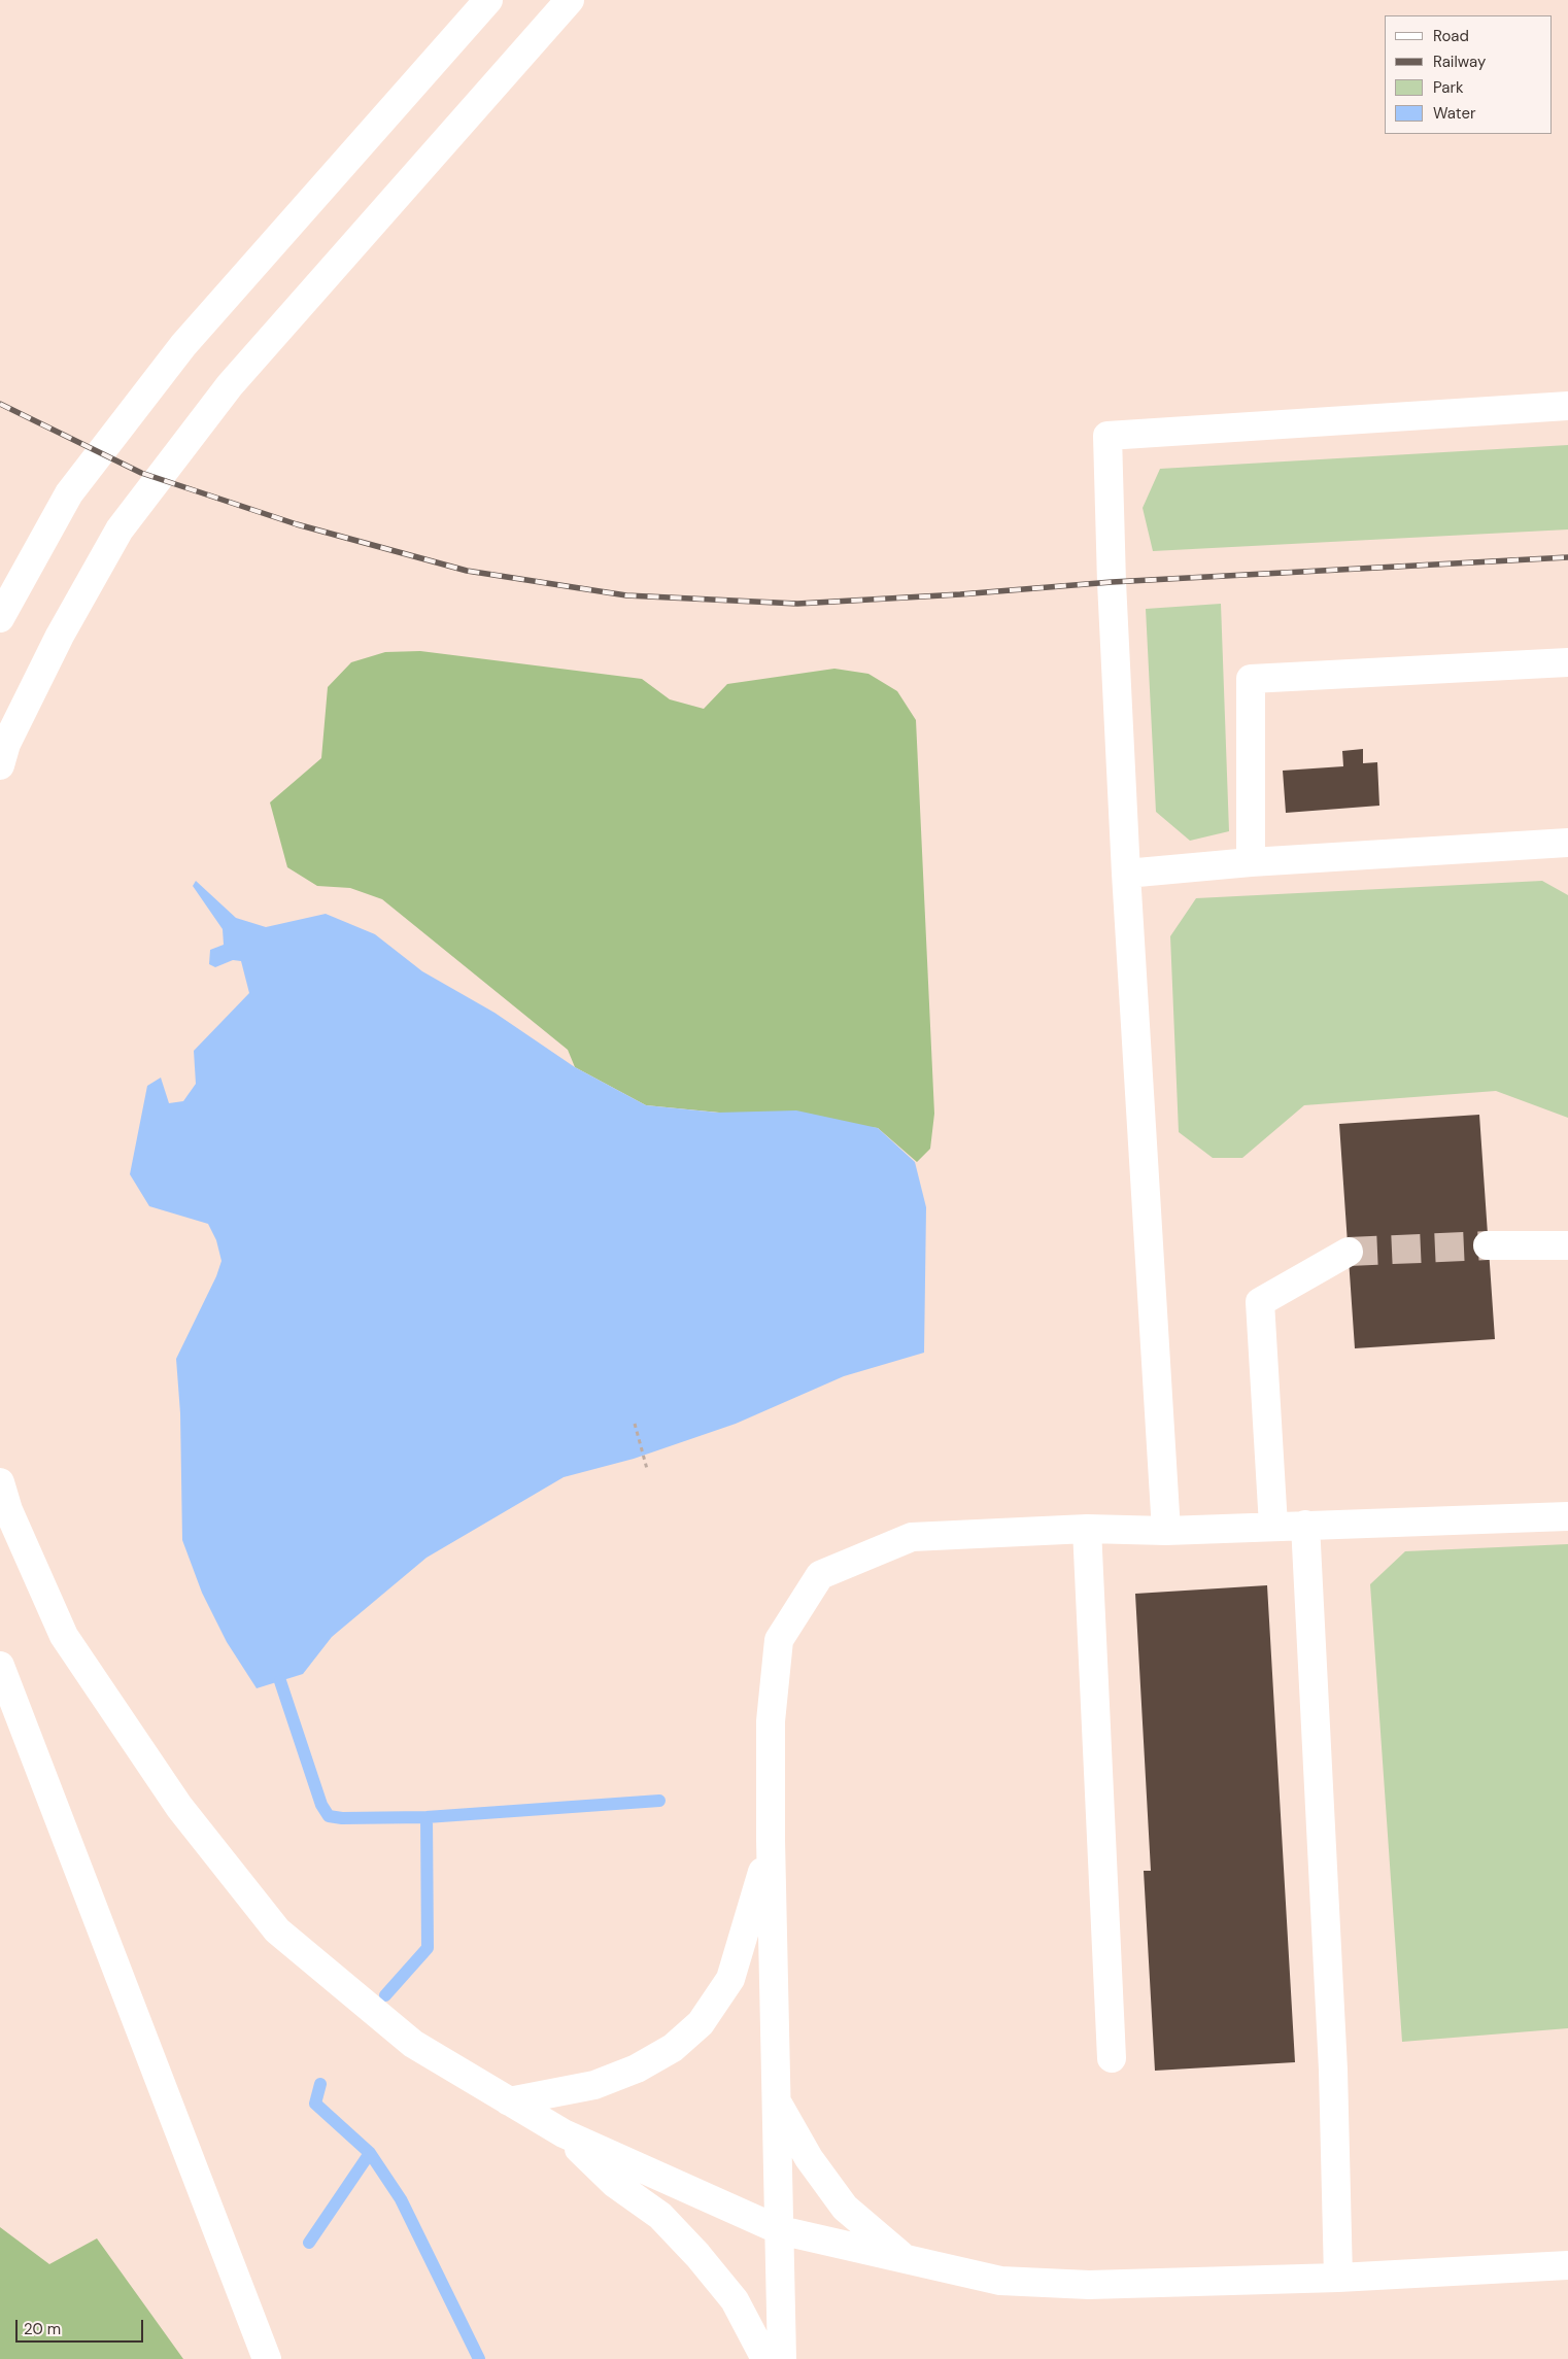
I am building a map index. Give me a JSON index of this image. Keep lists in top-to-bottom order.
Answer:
{
  "legend": [
    "Road",
    "Railway",
    "Park",
    "Water"
  ],
  "scale_bar": "20 m"
}
